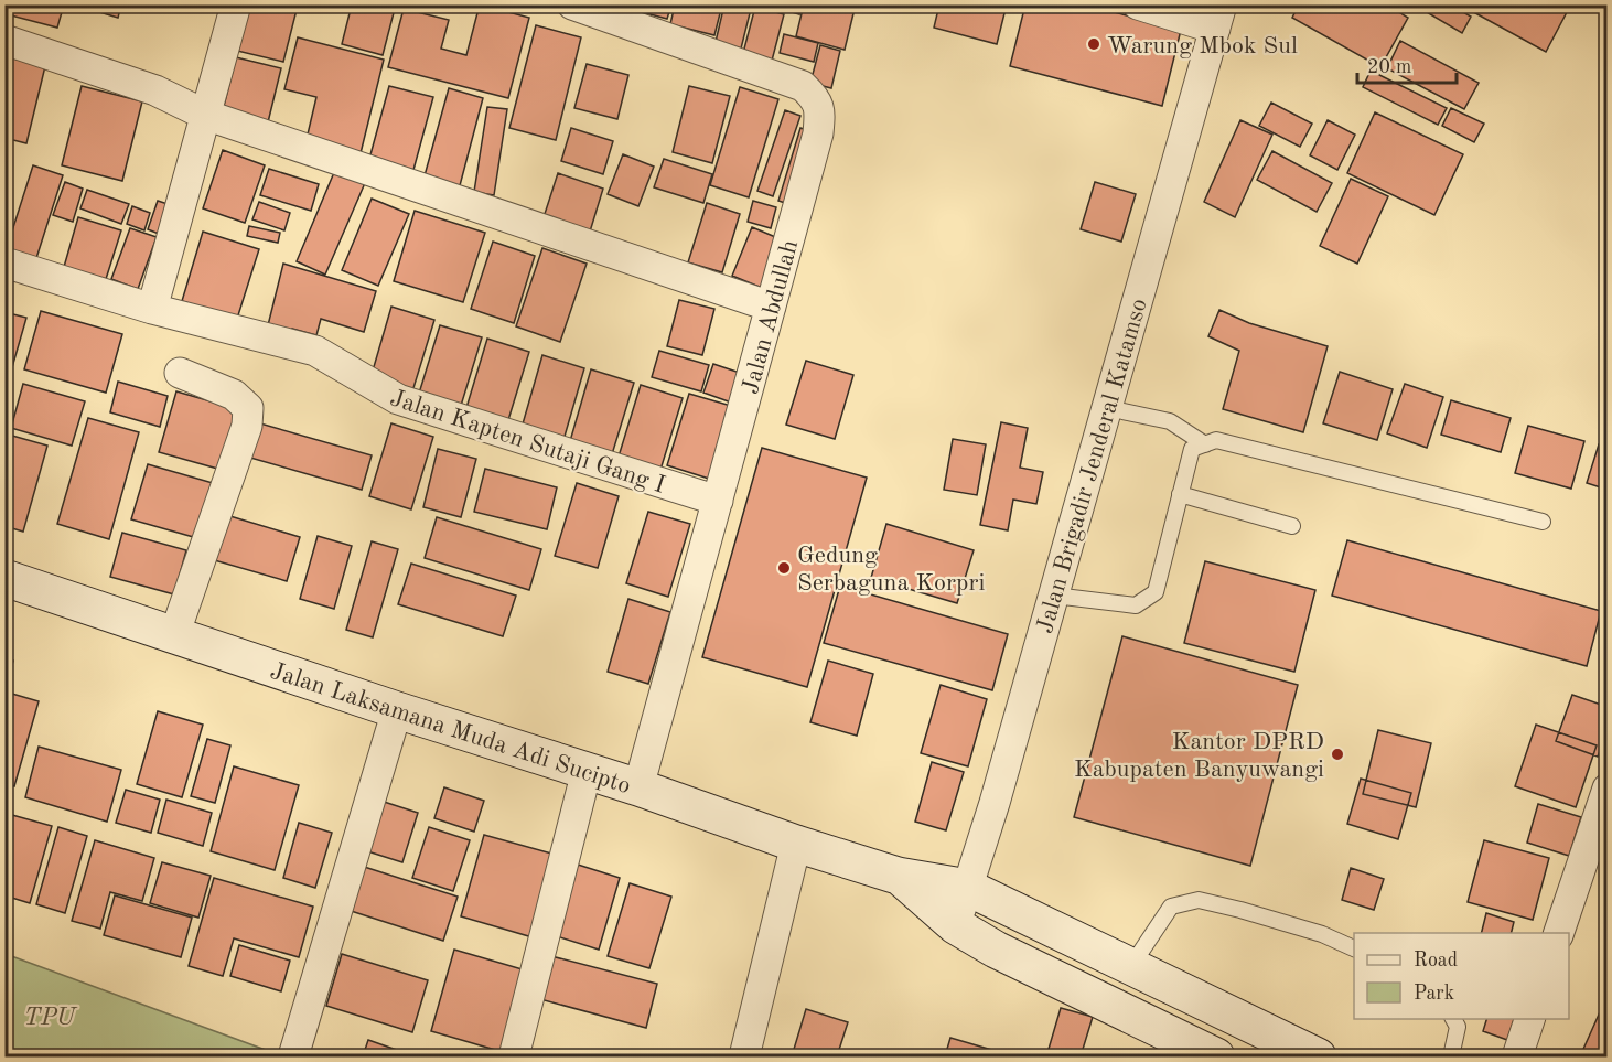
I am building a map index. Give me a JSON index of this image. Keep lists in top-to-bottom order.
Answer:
{
  "streets": {
    "main road": ["Jalan Laksamana Muda Adi Sucipto"],
    "street": ["Jalan Abdullah", "Jalan Kapten Sutaji Gang I", "Jalan Brigadir Jenderal Katamso"]
  },
  "crossings": [
    ["Jalan Abdullah", "Jalan Kapten Sutaji Gang I"],
    ["Jalan Abdullah", "Jalan Laksamana Muda Adi Sucipto"],
    ["Jalan Brigadir Jenderal Katamso", "Jalan Laksamana Muda Adi Sucipto"]
  ],
  "parks": ["TPU"],
  "places": ["Warung Mbok Sul", "Gedung Serbaguna Korpri", "Kantor DPRD Kabupaten Banyuwangi"],
  "legend": ["Road", "Park"],
  "scale_bar": "20 m"
}
